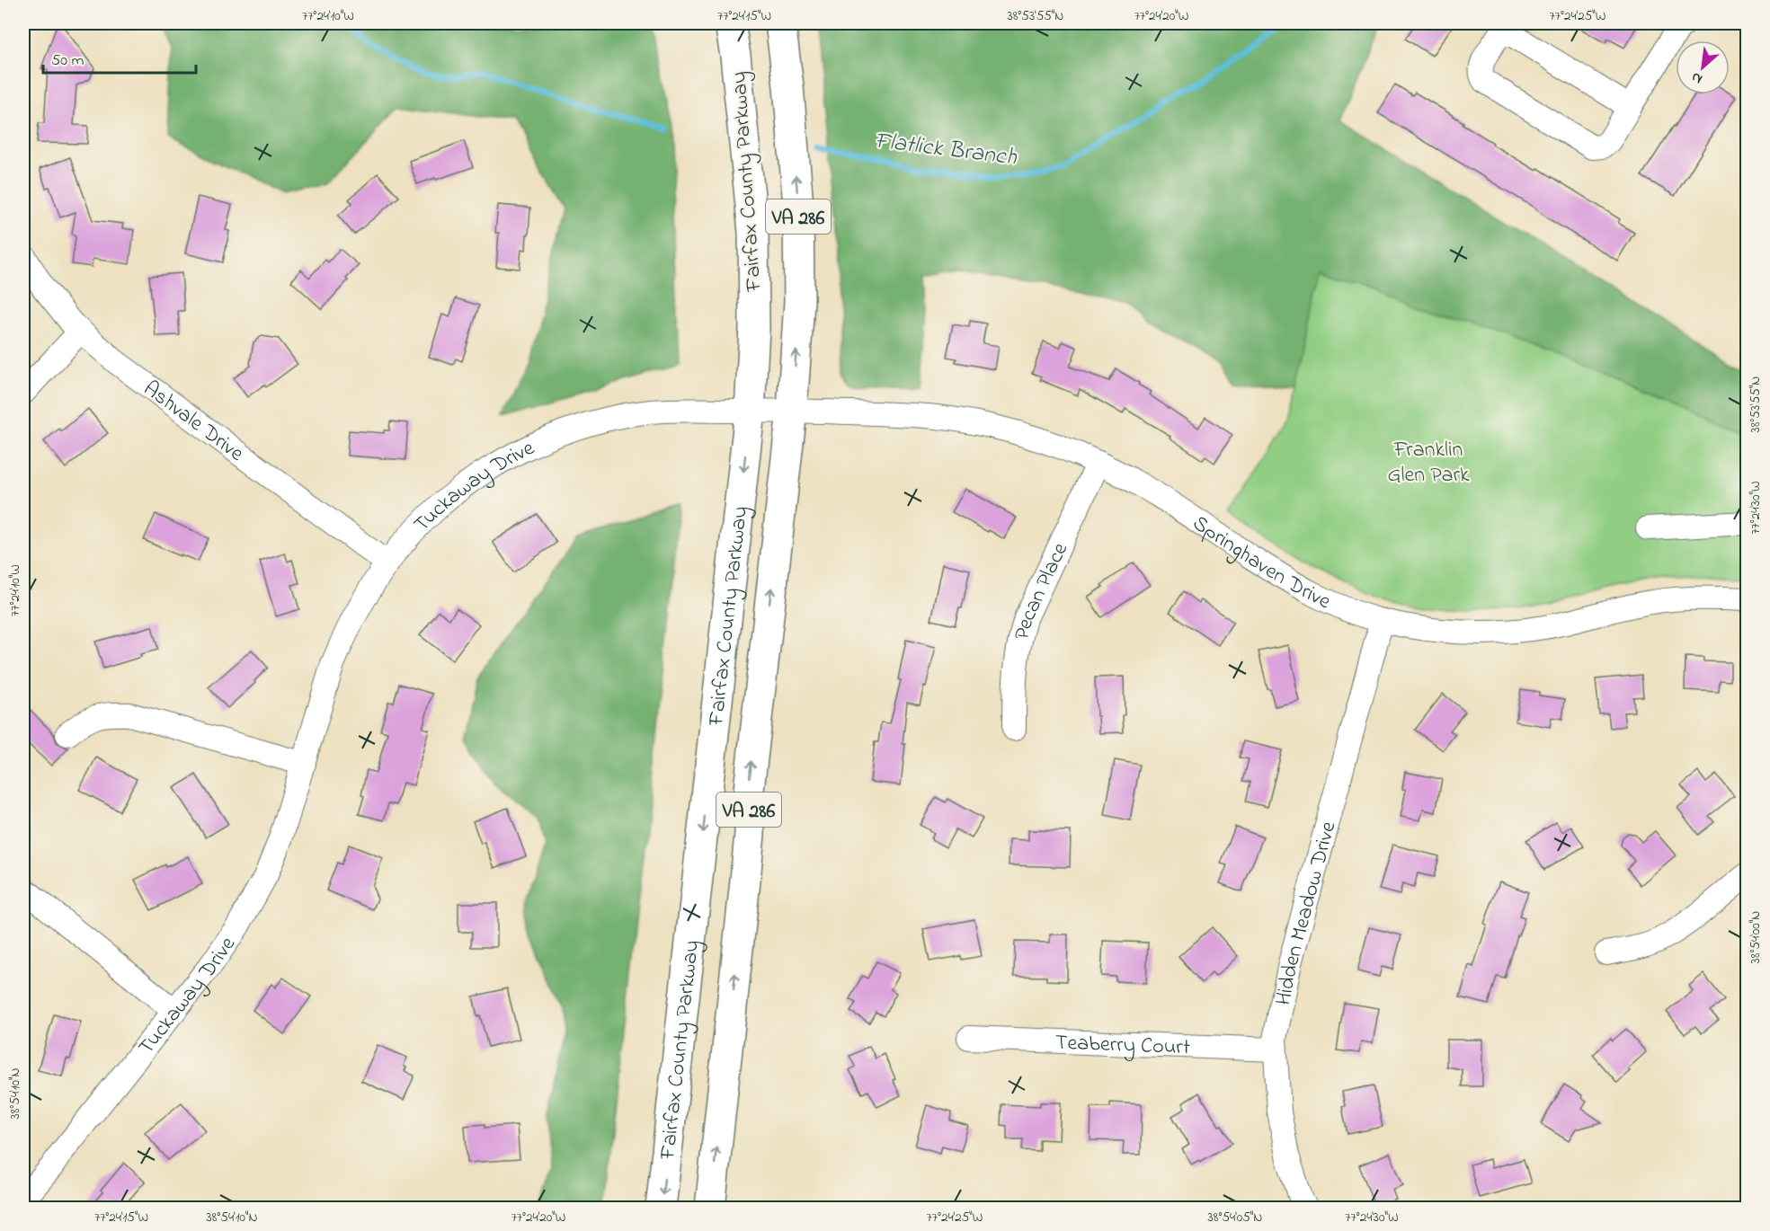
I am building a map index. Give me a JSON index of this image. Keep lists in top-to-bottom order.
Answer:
{
  "streets": {
    "highway": ["Fairfax County Parkway", "VA 286"],
    "street": [
      "Ashvale Drive",
      "Tuckaway Drive",
      "Springhaven Drive",
      "Pecan Place",
      "Hidden Meadow Drive",
      "Teaberry Court"
    ]
  },
  "crossings": [
    ["Fairfax County Parkway", "Tuckaway Drive"],
    ["Fairfax County Parkway", "Springhaven Drive"],
    ["Ashvale Drive", "Tuckaway Drive"],
    ["Tuckaway Drive", "Springhaven Drive"],
    ["Springhaven Drive", "Pecan Place"],
    ["Springhaven Drive", "Hidden Meadow Drive"],
    ["Hidden Meadow Drive", "Teaberry Court"]
  ],
  "water": ["Flatlick Branch"],
  "parks": ["Franklin Glen Park"],
  "scale_bar": "50 m",
  "north": "bottom left",
  "coordinates": [
    "77°24'10\"W",
    "77°24'15\"W",
    "38°53'55\"N",
    "77°24'20\"W",
    "77°24'25\"W",
    "77°24'30\"W",
    "38°54'00\"N",
    "38°54'10\"N",
    "38°54'05\"N"
  ]
}
